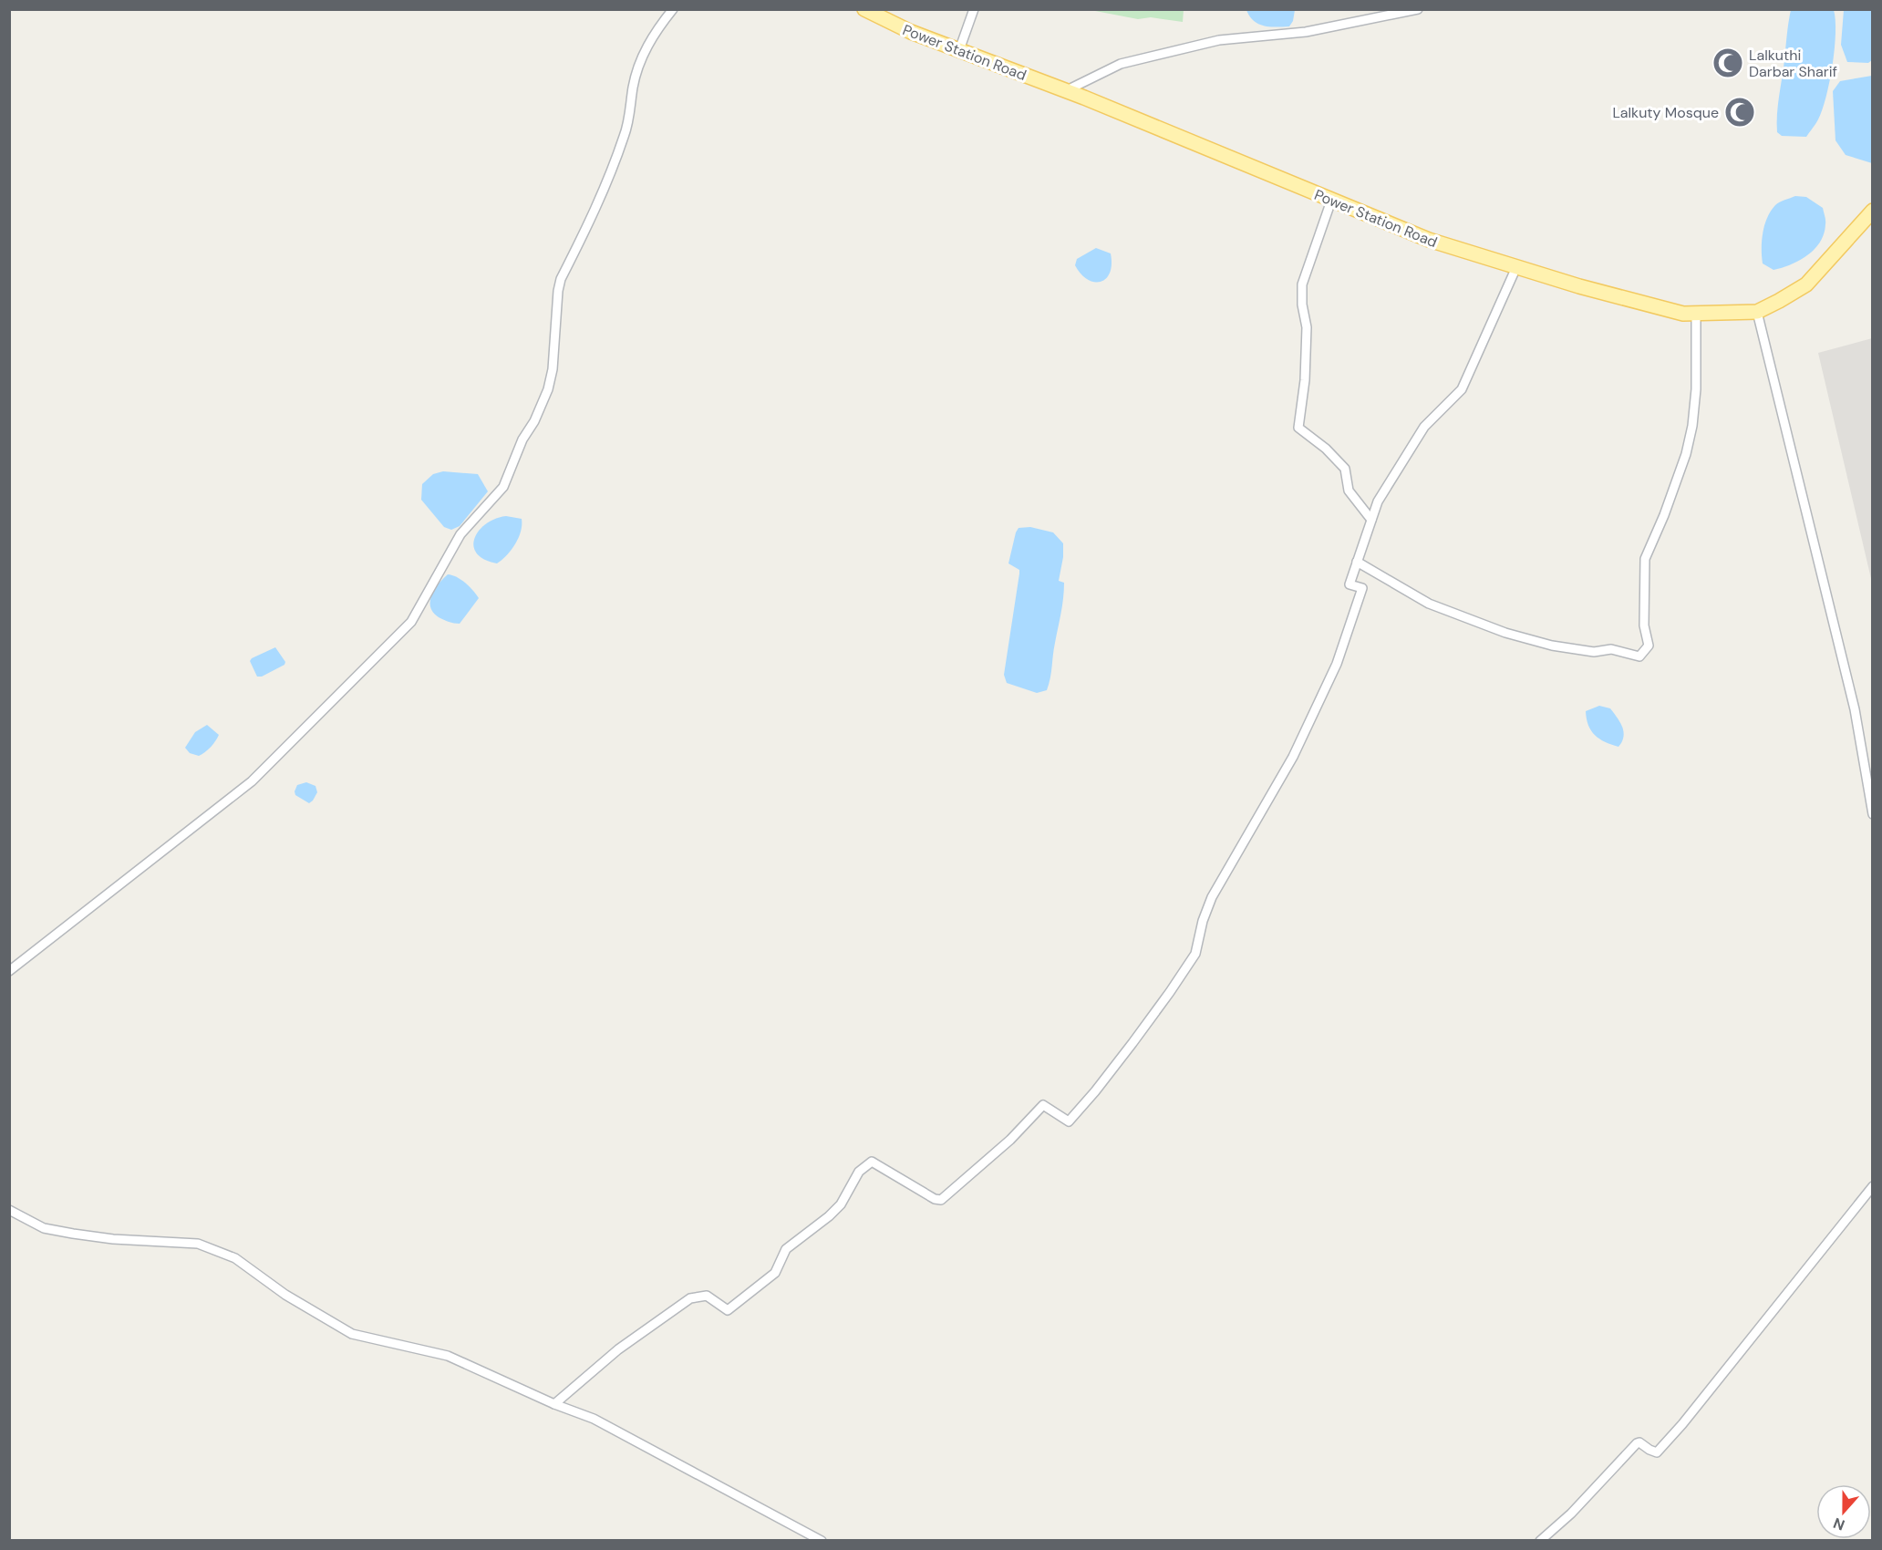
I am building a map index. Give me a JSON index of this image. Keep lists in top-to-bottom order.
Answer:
{
  "streets": {
    "main road": ["Power Station Road"]
  },
  "places": {
    "mosque": ["Lalkuthi Darbar Sharif", "Lalkuty Mosque"]
  },
  "north": "bottom"
}
